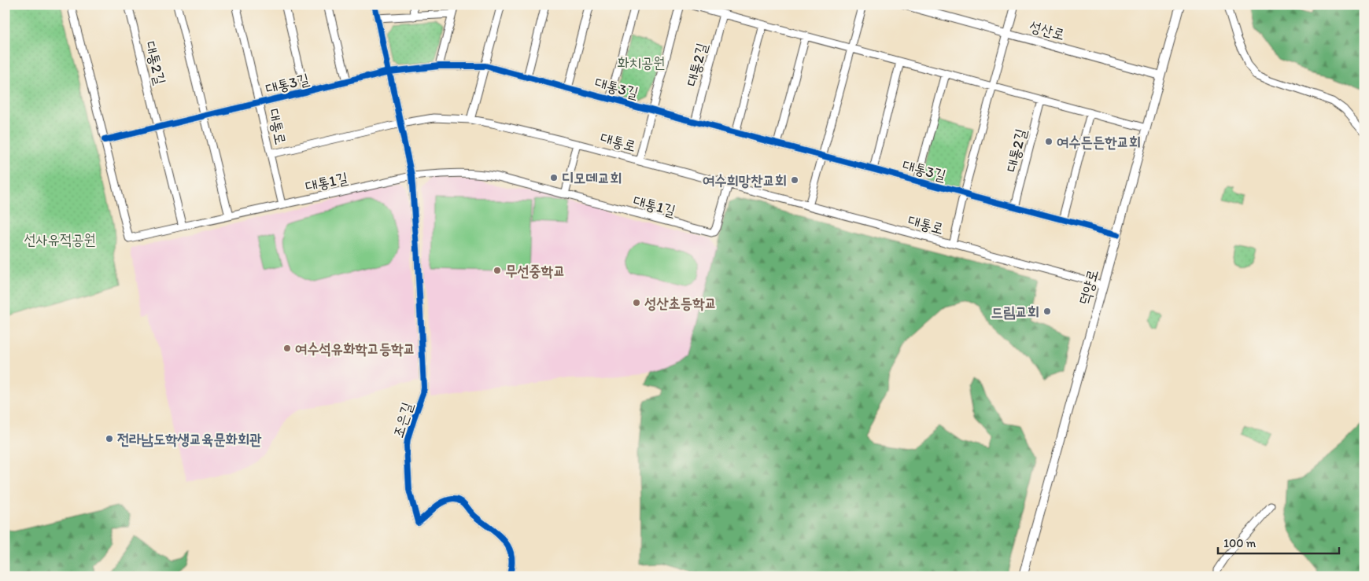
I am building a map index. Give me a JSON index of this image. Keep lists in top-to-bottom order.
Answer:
{
  "streets": {
    "street": [
      "성산로",
      "대통2길",
      "대통3길",
      "대통로",
      "대통1길",
      "덕양로",
      "조은길"
    ]
  },
  "crossings": [
    ["성산로", "덕양로"],
    ["대통2길", "대통3길"],
    ["대통3길", "대통로"],
    ["대통3길", "대통1길"],
    ["대통3길", "덕양로"],
    ["대통로", "대통1길"],
    ["대통로", "덕양로"],
    ["대통1길", "조은길"]
  ],
  "parks": ["화치공원", "선사유적공원"],
  "places": [
    "여수든든한교회",
    "디모데교회",
    "여수희망찬교회",
    "무선중학교",
    "성산초등학교",
    "드림교회",
    "여수석유화학고등학교",
    "전라남도학생교육문화회관"
  ],
  "scale_bar": "100 m"
}
